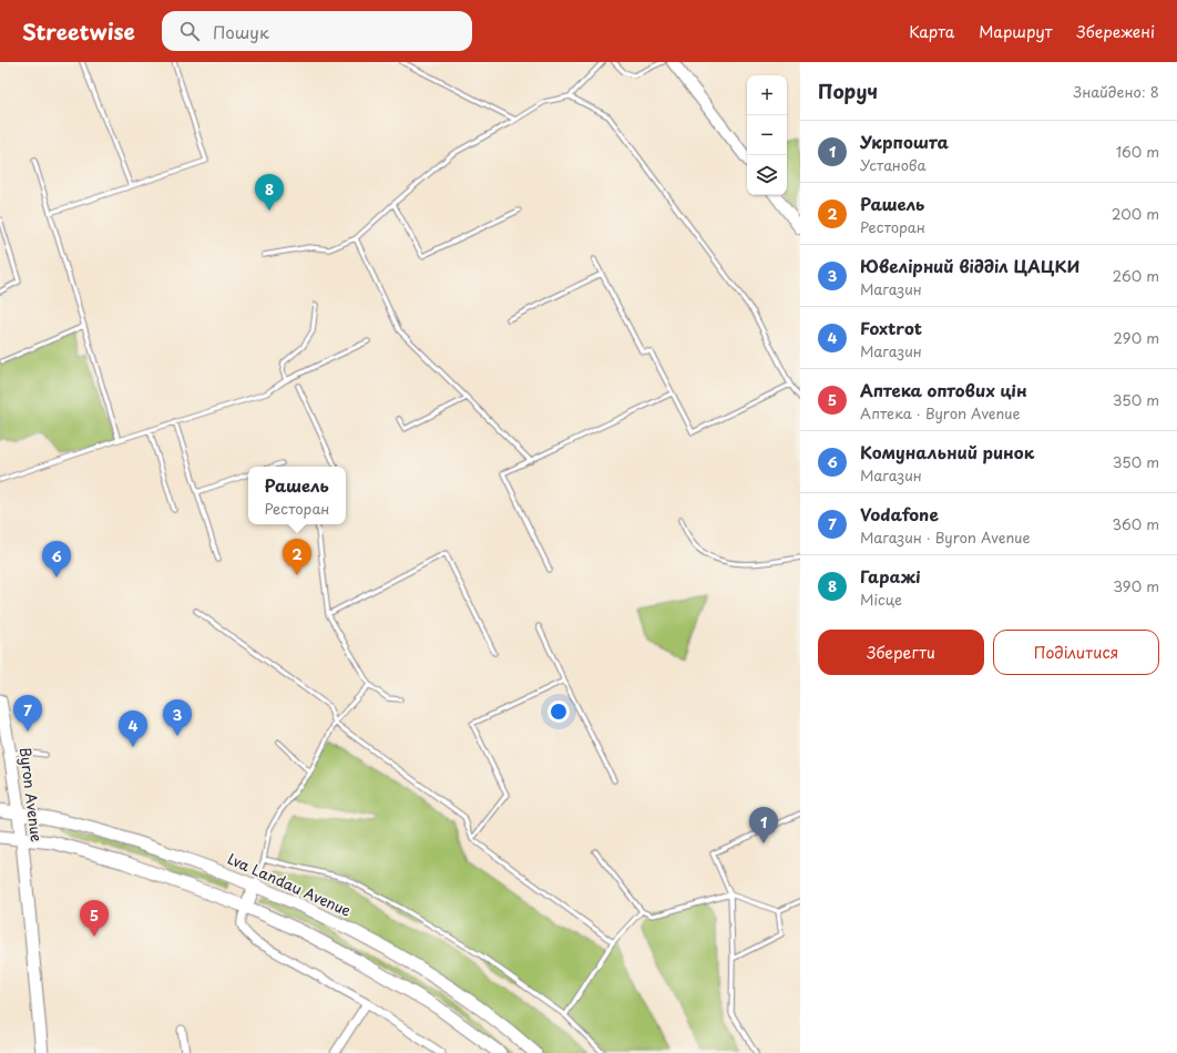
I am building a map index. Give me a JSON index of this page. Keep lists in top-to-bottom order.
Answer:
{
  "streets": {
    "main road": ["Byron Avenue", "Lva Landau Avenue"]
  },
  "crossings": [
    ["Byron Avenue", "Lva Landau Avenue"]
  ],
  "page": {
    "header": "Streetwise",
    "search": "Пошук",
    "nav": ["Карта", "Маршрут", "Збережені"],
    "heading": ["Поруч", "Знайдено: 8"],
    "map_buttons": ["+", "−"],
    "list": [
      {
        "mark": "1",
        "name": "Укрпошта",
        "note": "Установа",
        "value": "160 m"
      },
      {
        "mark": "2",
        "name": "Рашель",
        "note": "Ресторан",
        "value": "200 m"
      },
      {
        "mark": "3",
        "name": "Ювелірний відділ ЦАЦКИ",
        "note": "Магазин",
        "value": "260 m"
      },
      {
        "mark": "4",
        "name": "Foxtrot",
        "note": "Магазин",
        "value": "290 m"
      },
      {
        "mark": "5",
        "name": "Аптека оптових цін",
        "note": "Аптека · Byron Avenue",
        "value": "350 m"
      },
      {
        "mark": "6",
        "name": "Комунальний ринок",
        "note": "Магазин",
        "value": "350 m"
      },
      {
        "mark": "7",
        "name": "Vodafone",
        "note": "Магазин · Byron Avenue",
        "value": "360 m"
      },
      {
        "mark": "8",
        "name": "Гаражі",
        "note": "Місце",
        "value": "390 m"
      }
    ],
    "pins": [
      "8",
      "2",
      "6",
      "7",
      "3",
      "4",
      "1",
      "5"
    ],
    "popup": ["Рашель", "Ресторан"],
    "buttons": ["Зберегти", "Поділитися"]
  }
}
